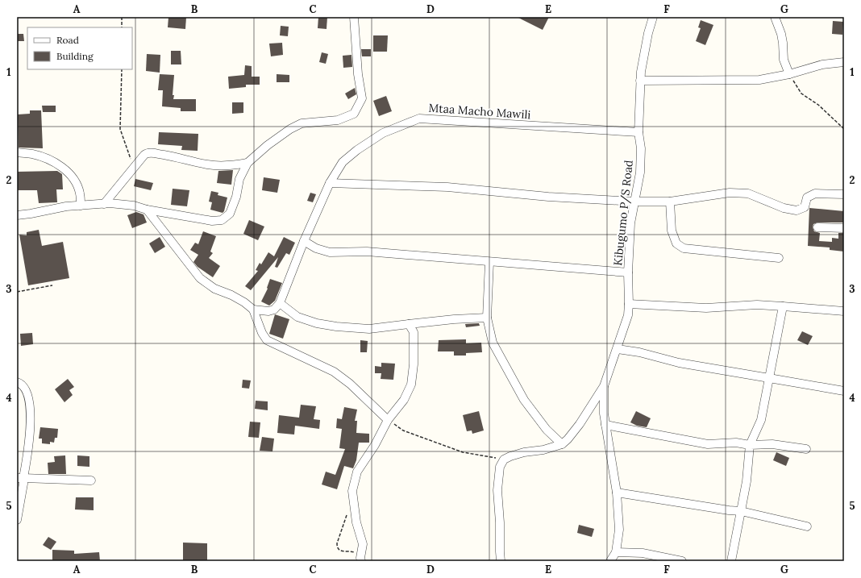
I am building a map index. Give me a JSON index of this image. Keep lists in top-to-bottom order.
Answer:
{
  "streets": {
    "street": ["Mtaa Macho Mawili", "Kibugumo P/S Road"]
  },
  "crossings": [
    ["Mtaa Macho Mawili", "Kibugumo P/S Road"]
  ],
  "legend": ["Road", "Building"],
  "grid": {
    "columns": [
      "A",
      "B",
      "C",
      "D",
      "E",
      "F",
      "G"
    ],
    "rows": [
      "1",
      "2",
      "3",
      "4",
      "5"
    ]
  }
}
